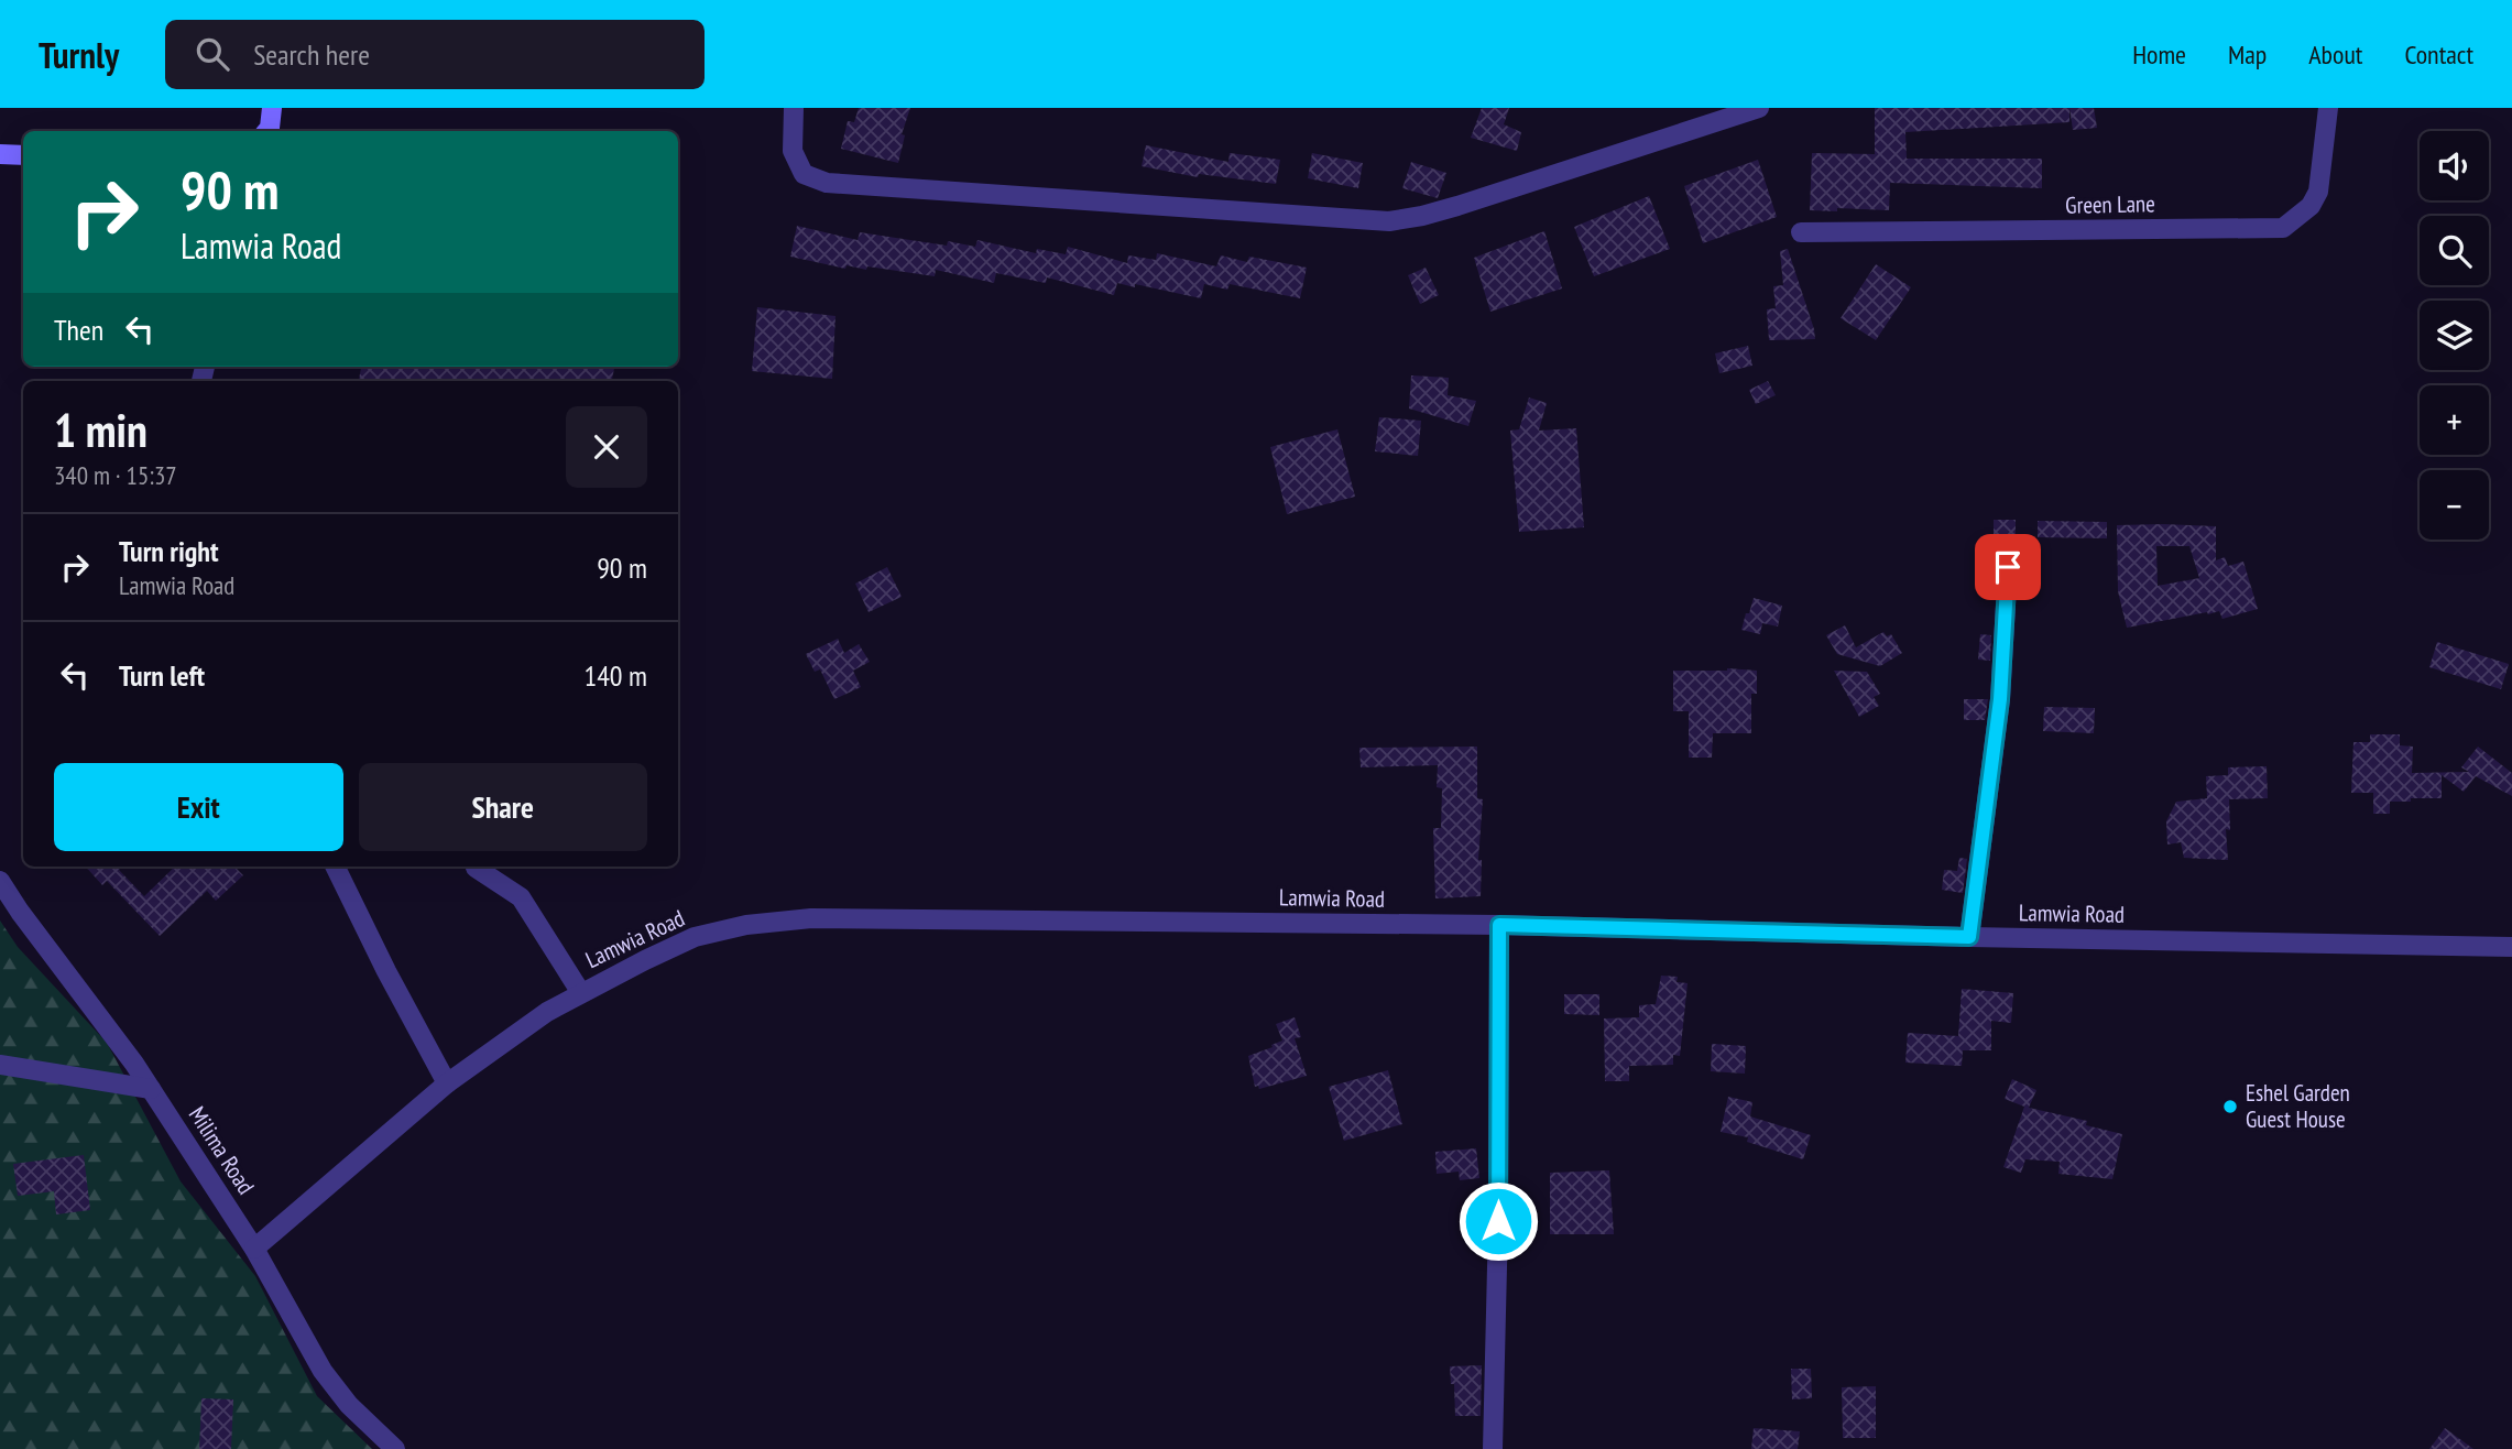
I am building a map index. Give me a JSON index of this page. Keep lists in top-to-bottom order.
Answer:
{
  "streets": {
    "street": ["Green Lane", "Lamwia Road", "Milima Road"]
  },
  "crossings": [
    ["Lamwia Road", "Milima Road"]
  ],
  "places": ["Eshel Garden Guest House"],
  "page": {
    "header": "Turnly",
    "search": "Search here",
    "nav": [
      "Home",
      "Map",
      "About",
      "Contact"
    ],
    "map_buttons": ["+", "−"],
    "turn": ["90 m", "Lamwia Road"],
    "then": "Then",
    "heading": ["1 min", "340 m · 15:37"],
    "list": [
      {
        "name": "Turn right",
        "note": "Lamwia Road",
        "value": "90 m"
      },
      {
        "name": "Turn left",
        "value": "140 m"
      }
    ],
    "buttons": ["Exit", "Share"]
  }
}
